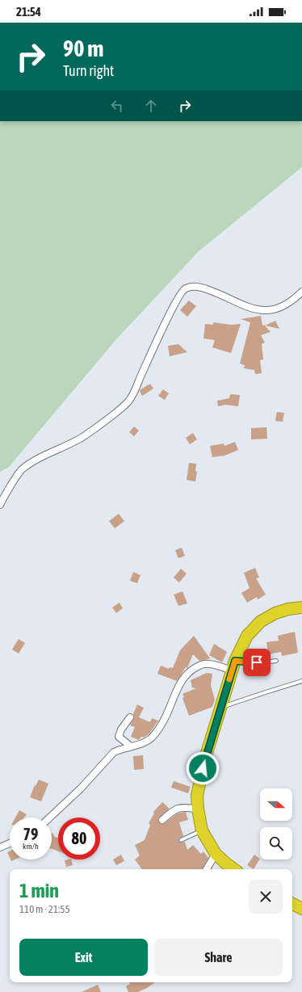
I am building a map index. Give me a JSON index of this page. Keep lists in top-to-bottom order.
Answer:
{
  "north": "right",
  "page": {
    "status": "21:54",
    "turn": ["90 m", "Turn right"],
    "speed": "79 km/h",
    "limit": "80",
    "heading": ["1 min", "110 m · 21:55"],
    "buttons": ["Exit", "Share"]
  }
}
